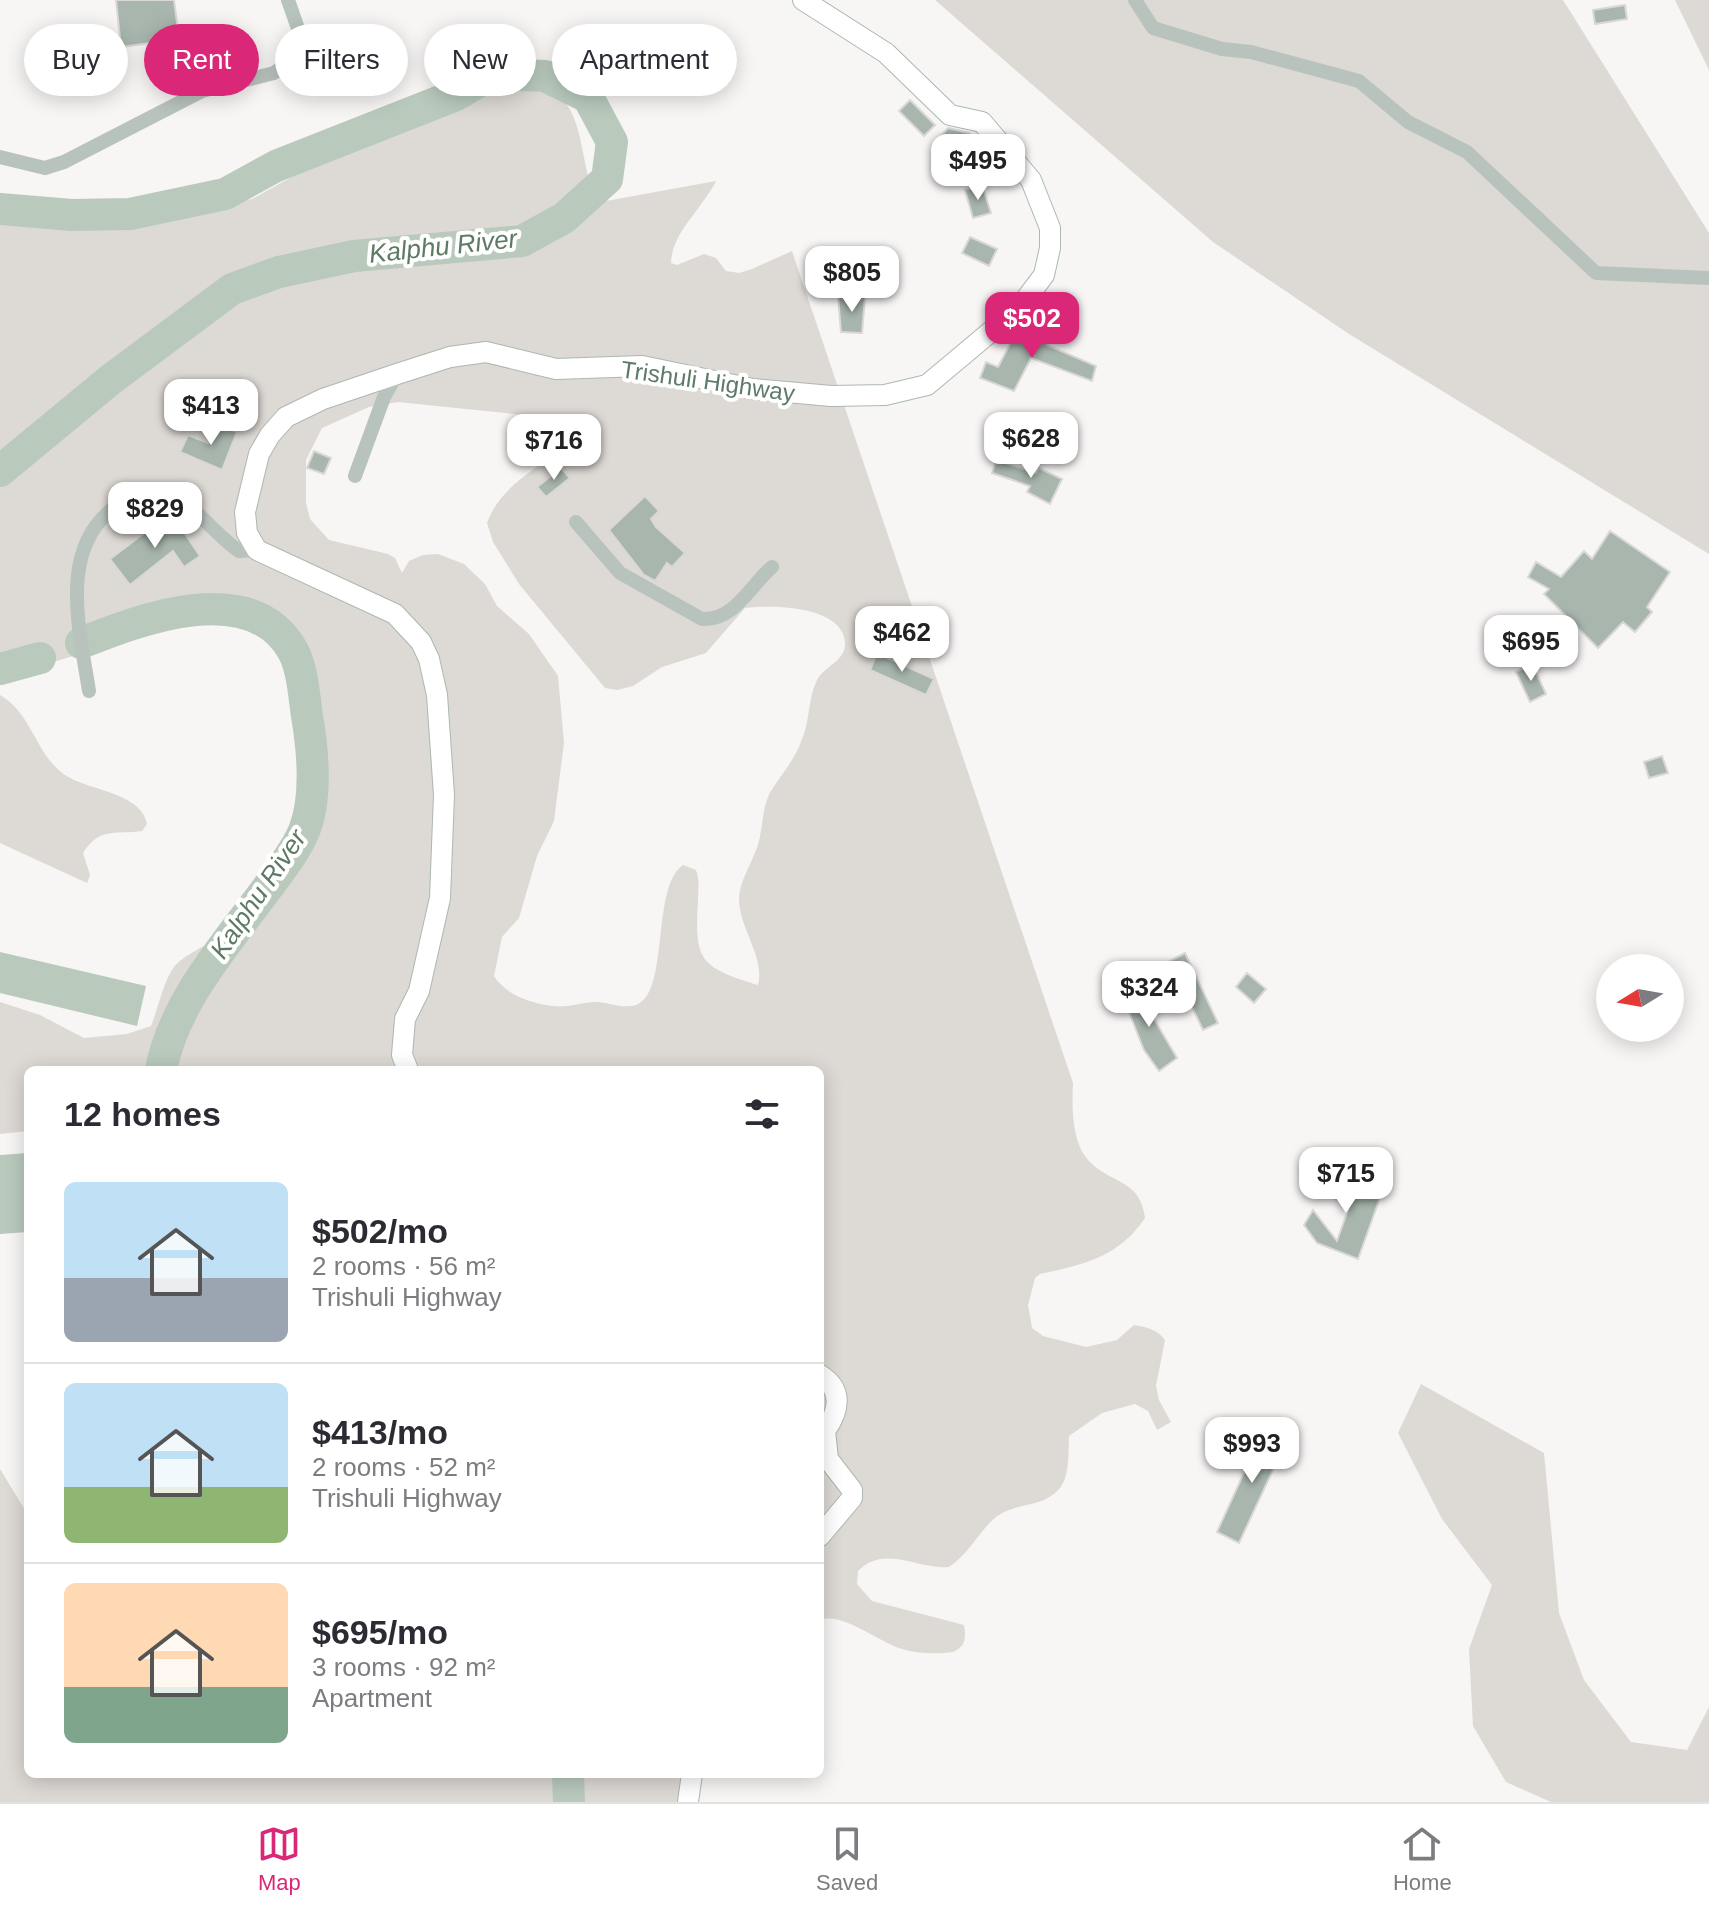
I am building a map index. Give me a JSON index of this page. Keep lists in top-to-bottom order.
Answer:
{
  "streets": {
    "street": ["Trishuli Highway"]
  },
  "water": ["Kalphu River"],
  "north": "left",
  "page": {
    "chip": [
      "Buy",
      "Rent",
      "Filters",
      "New",
      "Apartment"
    ],
    "price": [
      "$495",
      "$805",
      "$502",
      "$413",
      "$628",
      "$716",
      "$829",
      "$462",
      "$695",
      "$324",
      "$715",
      "$993"
    ],
    "heading": "12 homes",
    "list": [
      {
        "name": "$502/mo",
        "note": "2 rooms · 56 m² · Trishuli Highway"
      },
      {
        "name": "$413/mo",
        "note": "2 rooms · 52 m² · Trishuli Highway"
      },
      {
        "name": "$695/mo",
        "note": "3 rooms · 92 m² · Apartment"
      }
    ],
    "tabs": ["Map", "Saved", "Home"]
  }
}
